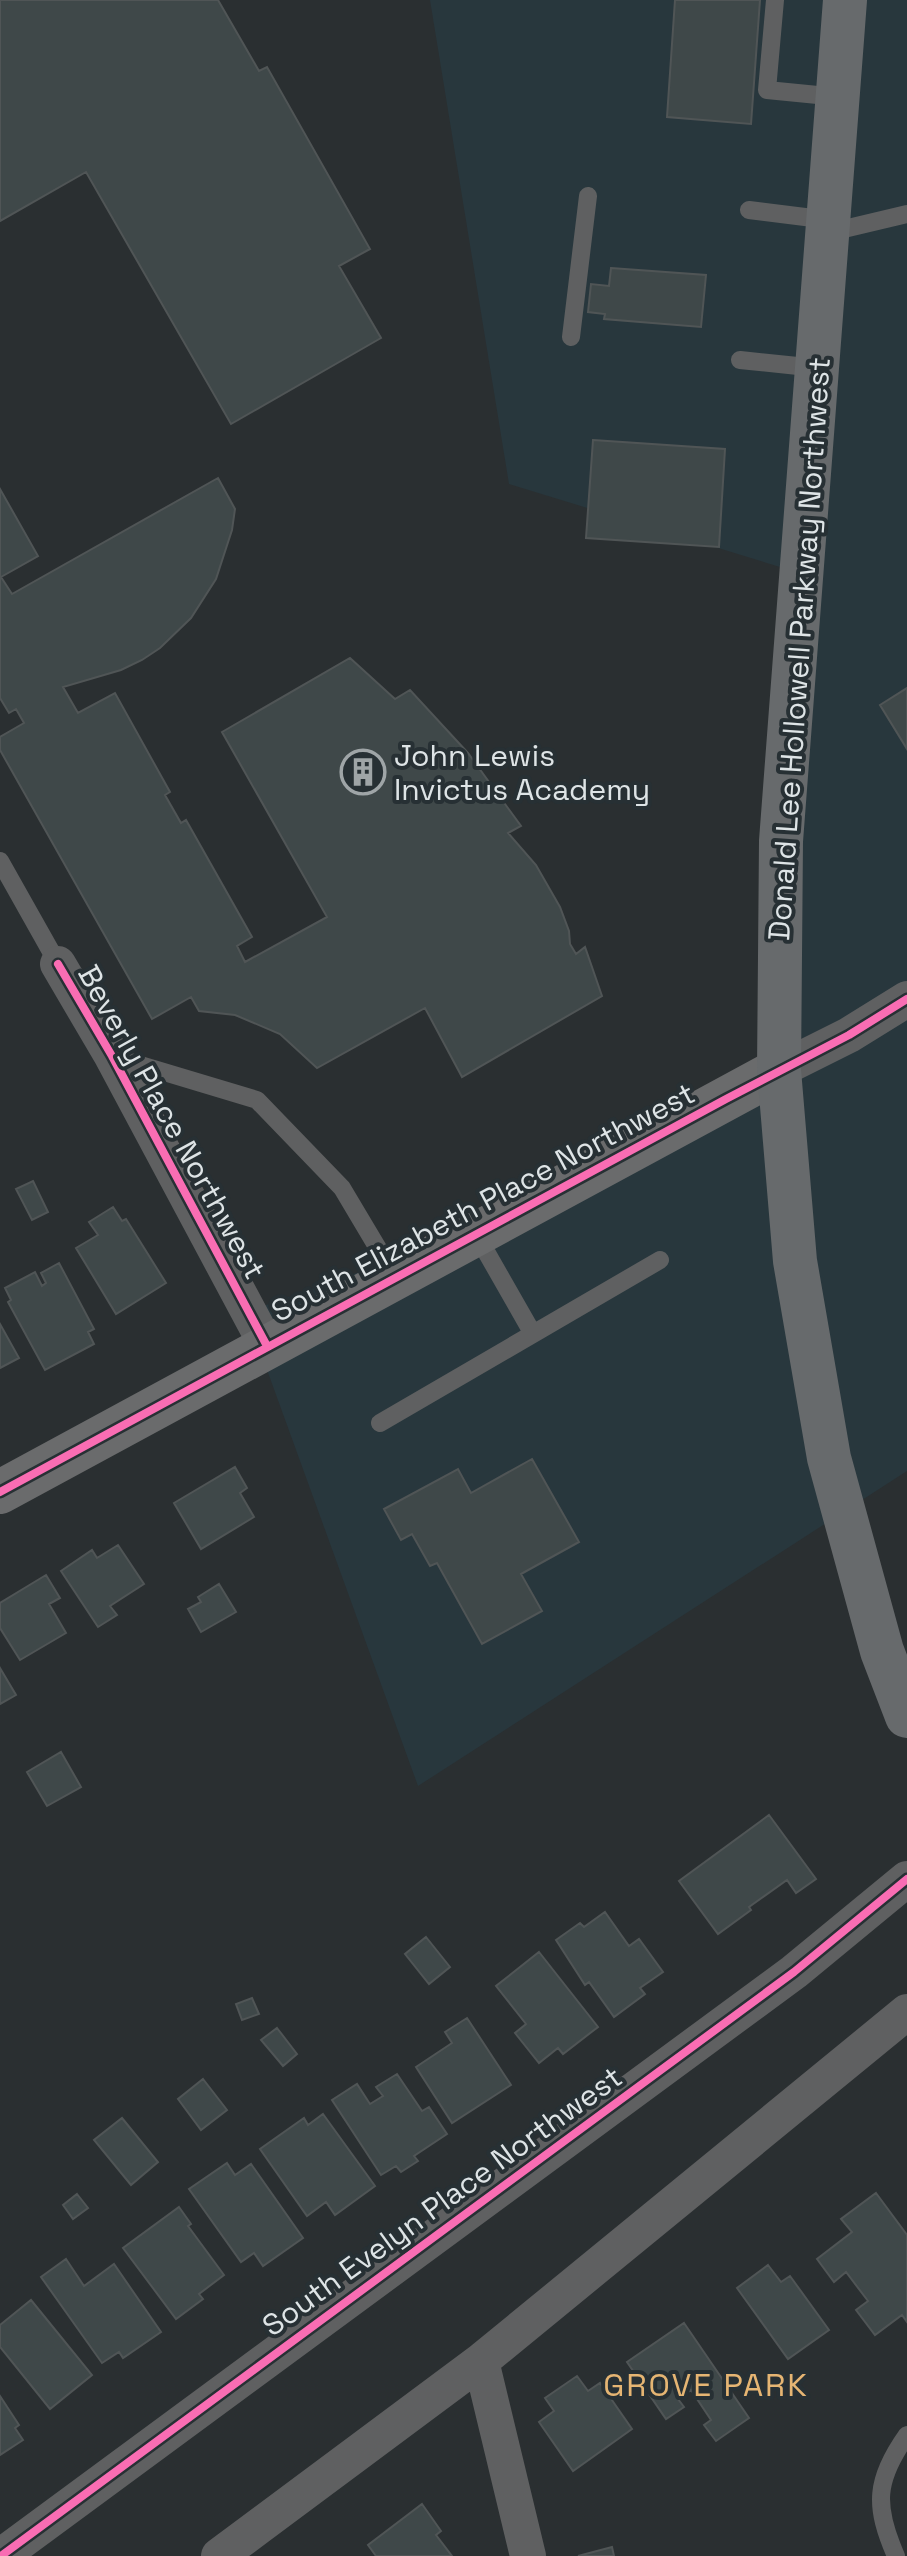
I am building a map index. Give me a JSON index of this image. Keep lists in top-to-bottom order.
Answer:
{
  "streets": {
    "main road": ["Donald Lee Hollowell Parkway Northwest"],
    "street": ["Beverly Place Northwest", "South Elizabeth Place Northwest", "South Evelyn Place Northwest"]
  },
  "crossings": [
    ["Donald Lee Hollowell Parkway Northwest", "South Elizabeth Place Northwest"],
    ["Beverly Place Northwest", "South Elizabeth Place Northwest"]
  ],
  "districts": ["GROVE PARK"],
  "places": {
    "building": ["John Lewis Invictus Academy"]
  }
}
